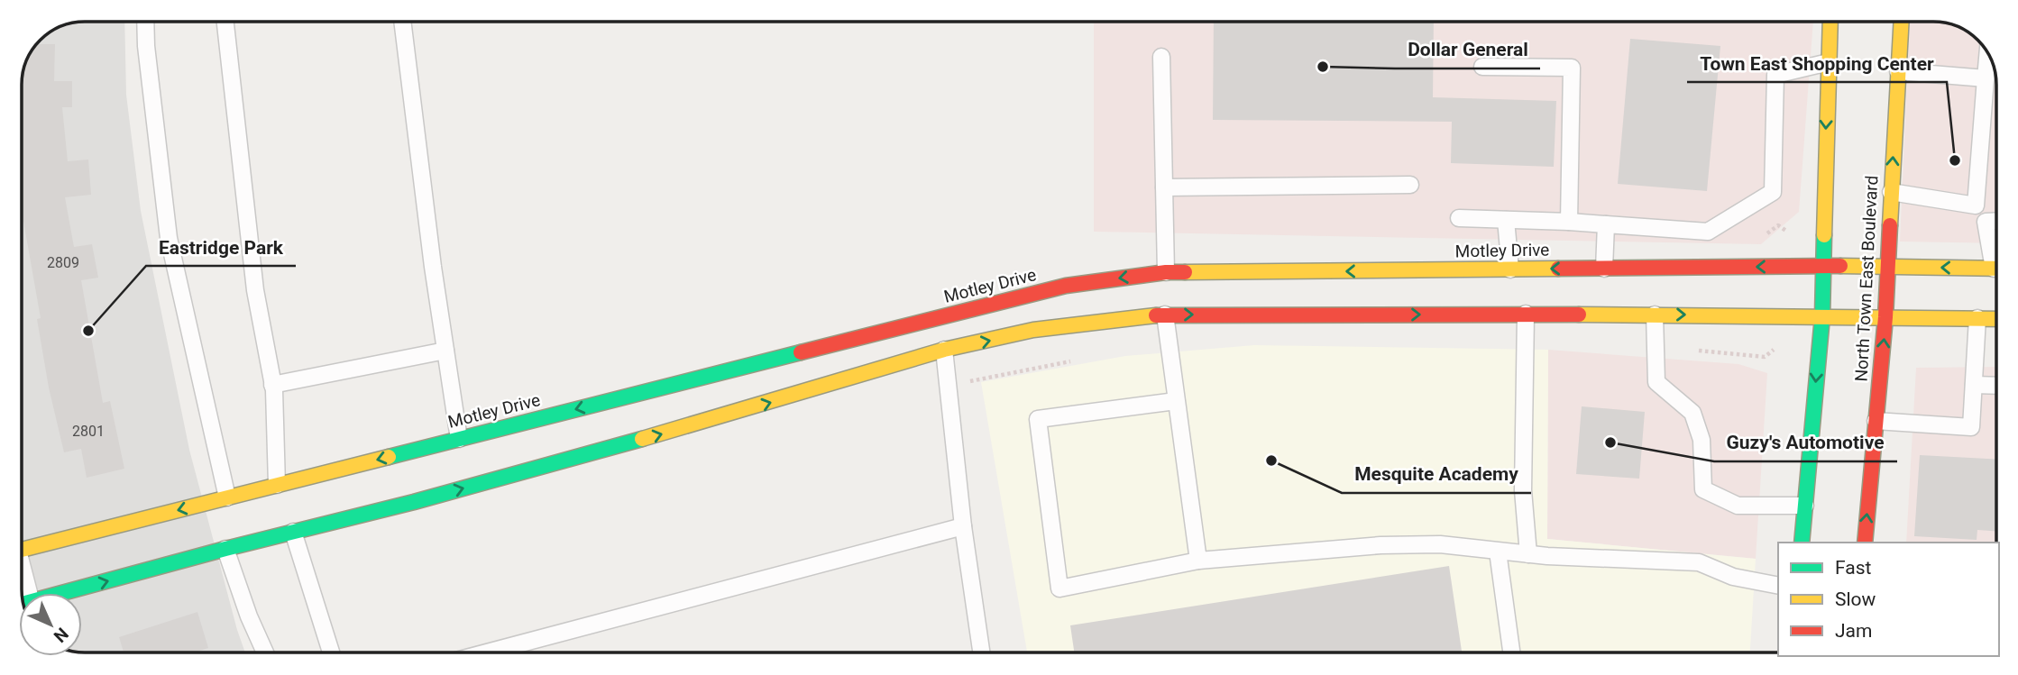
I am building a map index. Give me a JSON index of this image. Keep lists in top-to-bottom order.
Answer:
{
  "streets": {
    "main road": ["Motley Drive", "North Town East Boulevard"]
  },
  "crossings": [
    ["Motley Drive", "North Town East Boulevard"]
  ],
  "places": [
    "Dollar General",
    "Town East Shopping Center",
    "Eastridge Park",
    "Guzy's Automotive",
    "Mesquite Academy"
  ],
  "house_numbers": ["2809", "2801"],
  "legend": ["Fast", "Slow", "Jam"],
  "north": "bottom right"
}
